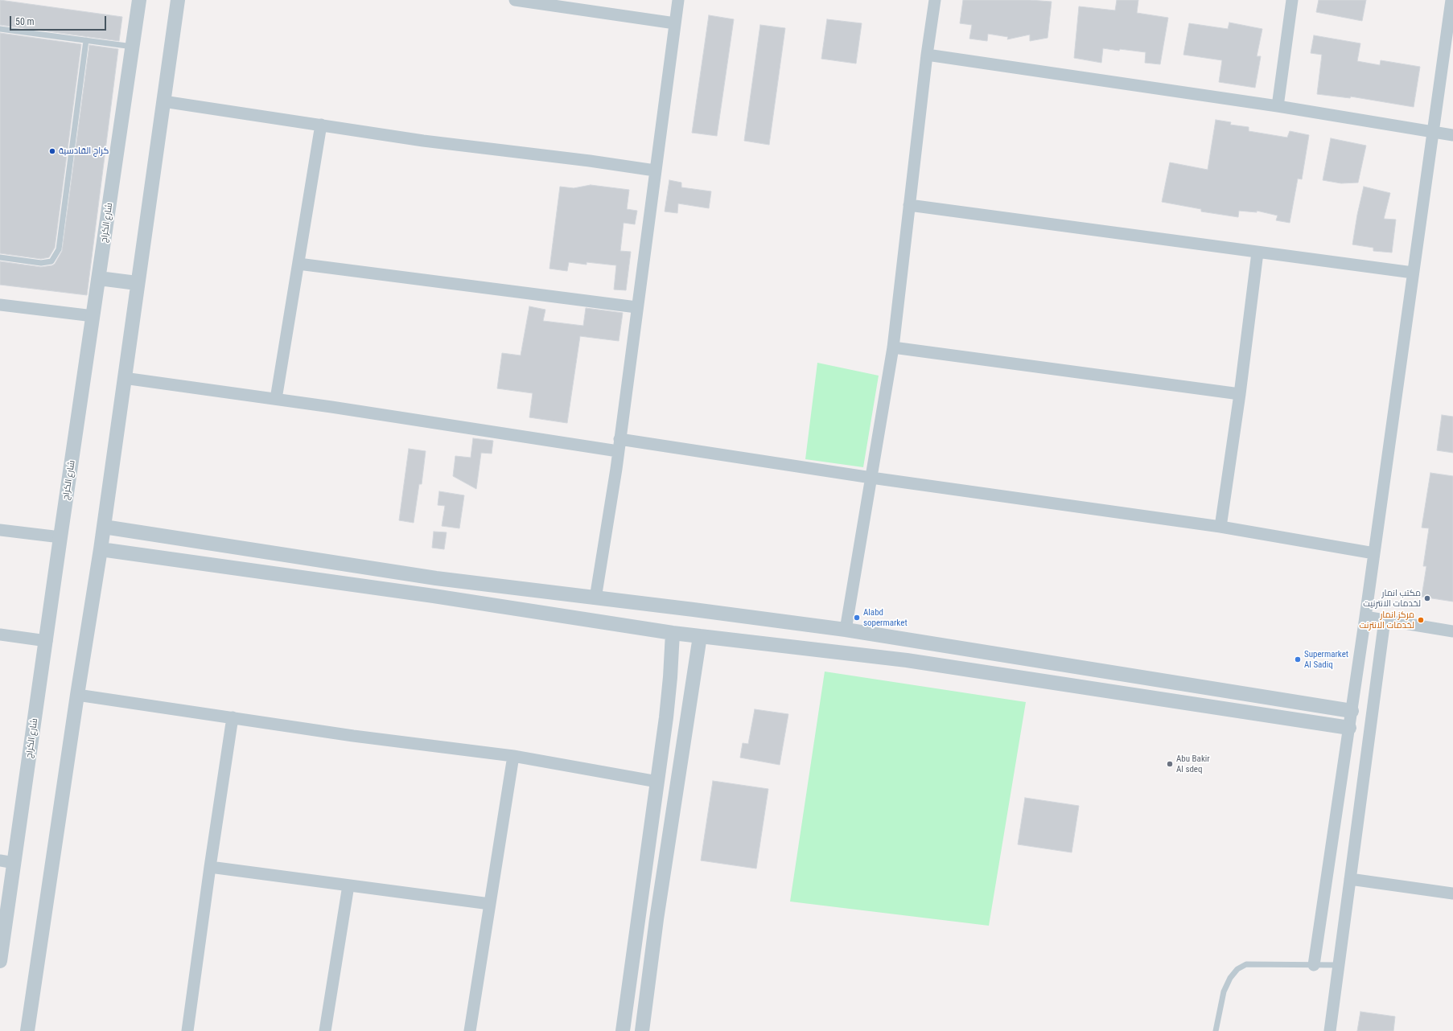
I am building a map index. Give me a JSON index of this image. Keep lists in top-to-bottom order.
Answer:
{
  "streets": {
    "street": ["شارع الكراج"]
  },
  "places": [
    "كراج القادسية",
    "مكتب انمار لخدمات الانترنيت",
    "Alabd sopermarket",
    "مركز انمار لخدمات الانترنت",
    "Supermarket Al Sadiq",
    "Abu Bakir Al sdeq"
  ],
  "scale_bar": "50 m"
}
